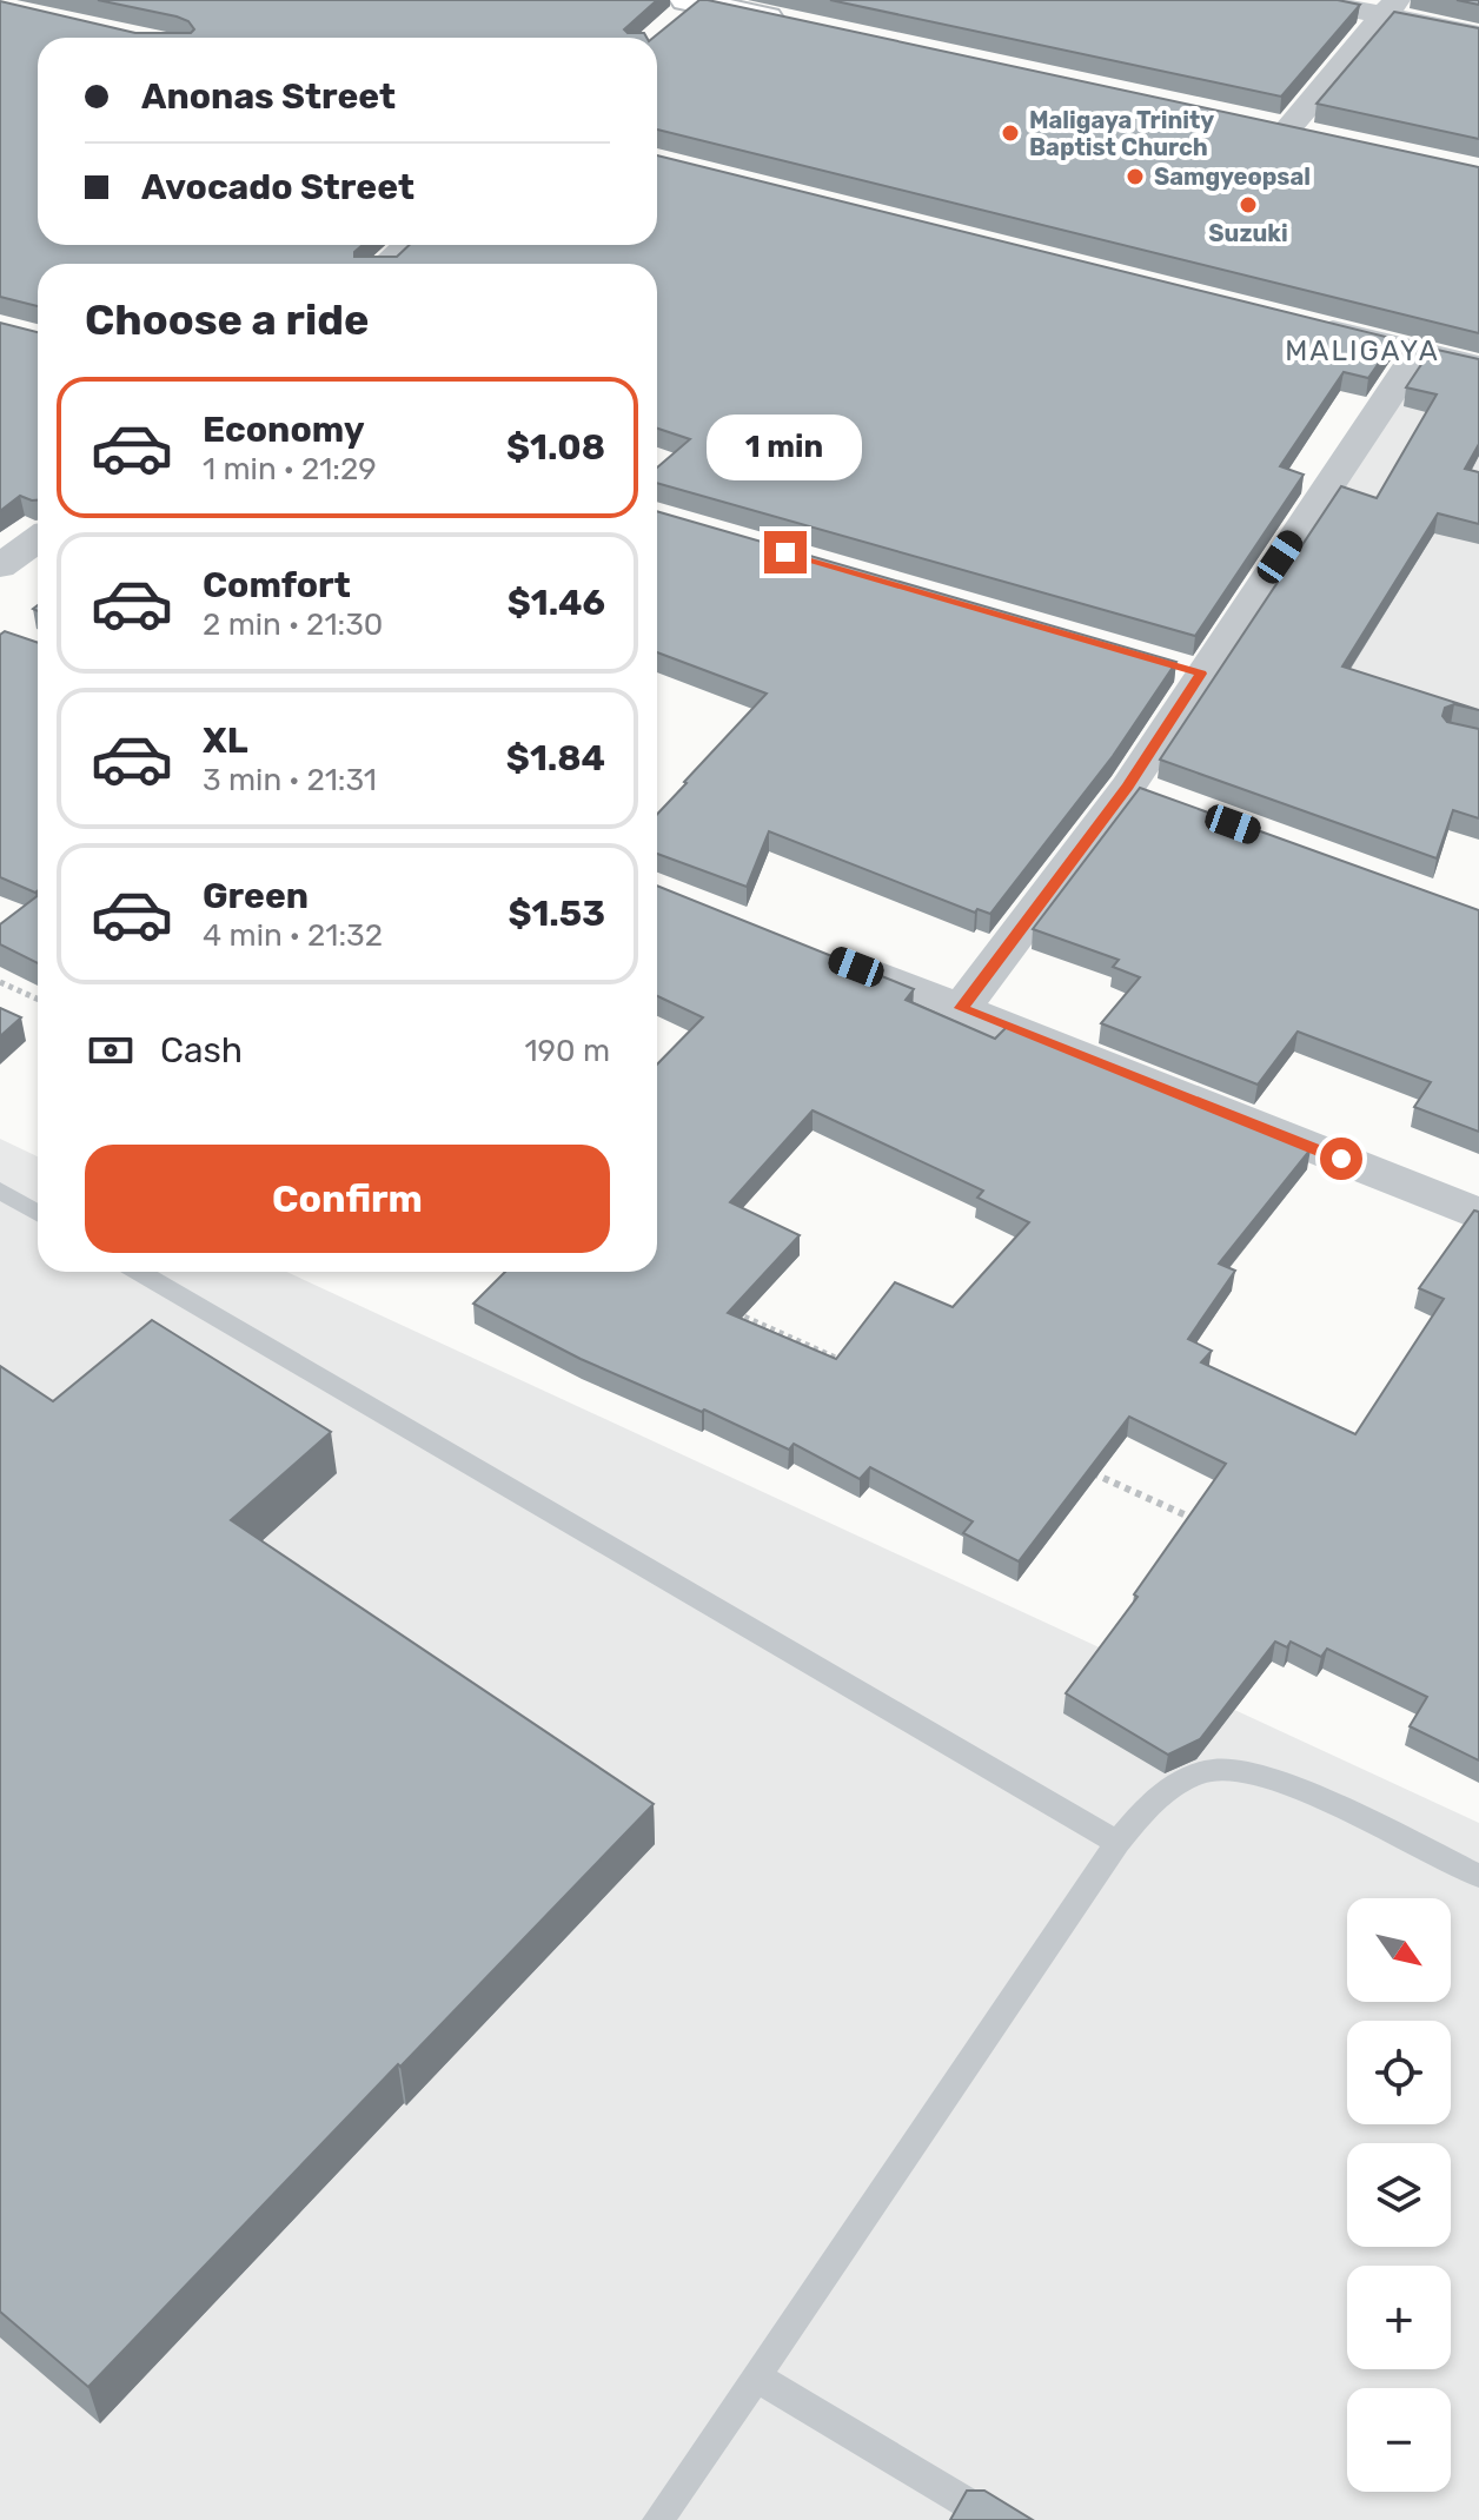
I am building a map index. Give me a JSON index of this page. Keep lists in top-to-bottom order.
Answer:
{
  "districts": ["MALIGAYA"],
  "places": ["Maligaya Trinity Baptist Church", "Samgyeopsal", "Suzuki"],
  "north": "bottom right",
  "page": {
    "banner": ["Anonas Street", "Avocado Street"],
    "heading": "Choose a ride",
    "list": [
      {
        "name": "Economy",
        "note": "1 min · 21:29",
        "value": "$1.08"
      },
      {
        "name": "Comfort",
        "note": "2 min · 21:30",
        "value": "$1.46"
      },
      {
        "name": "XL",
        "note": "3 min · 21:31",
        "value": "$1.84"
      },
      {
        "name": "Green",
        "note": "4 min · 21:32",
        "value": "$1.53"
      }
    ],
    "bubble": "1 min",
    "pay": ["Cash", "190 m"],
    "buttons": "Confirm",
    "map_buttons": ["+", "−"]
  }
}
